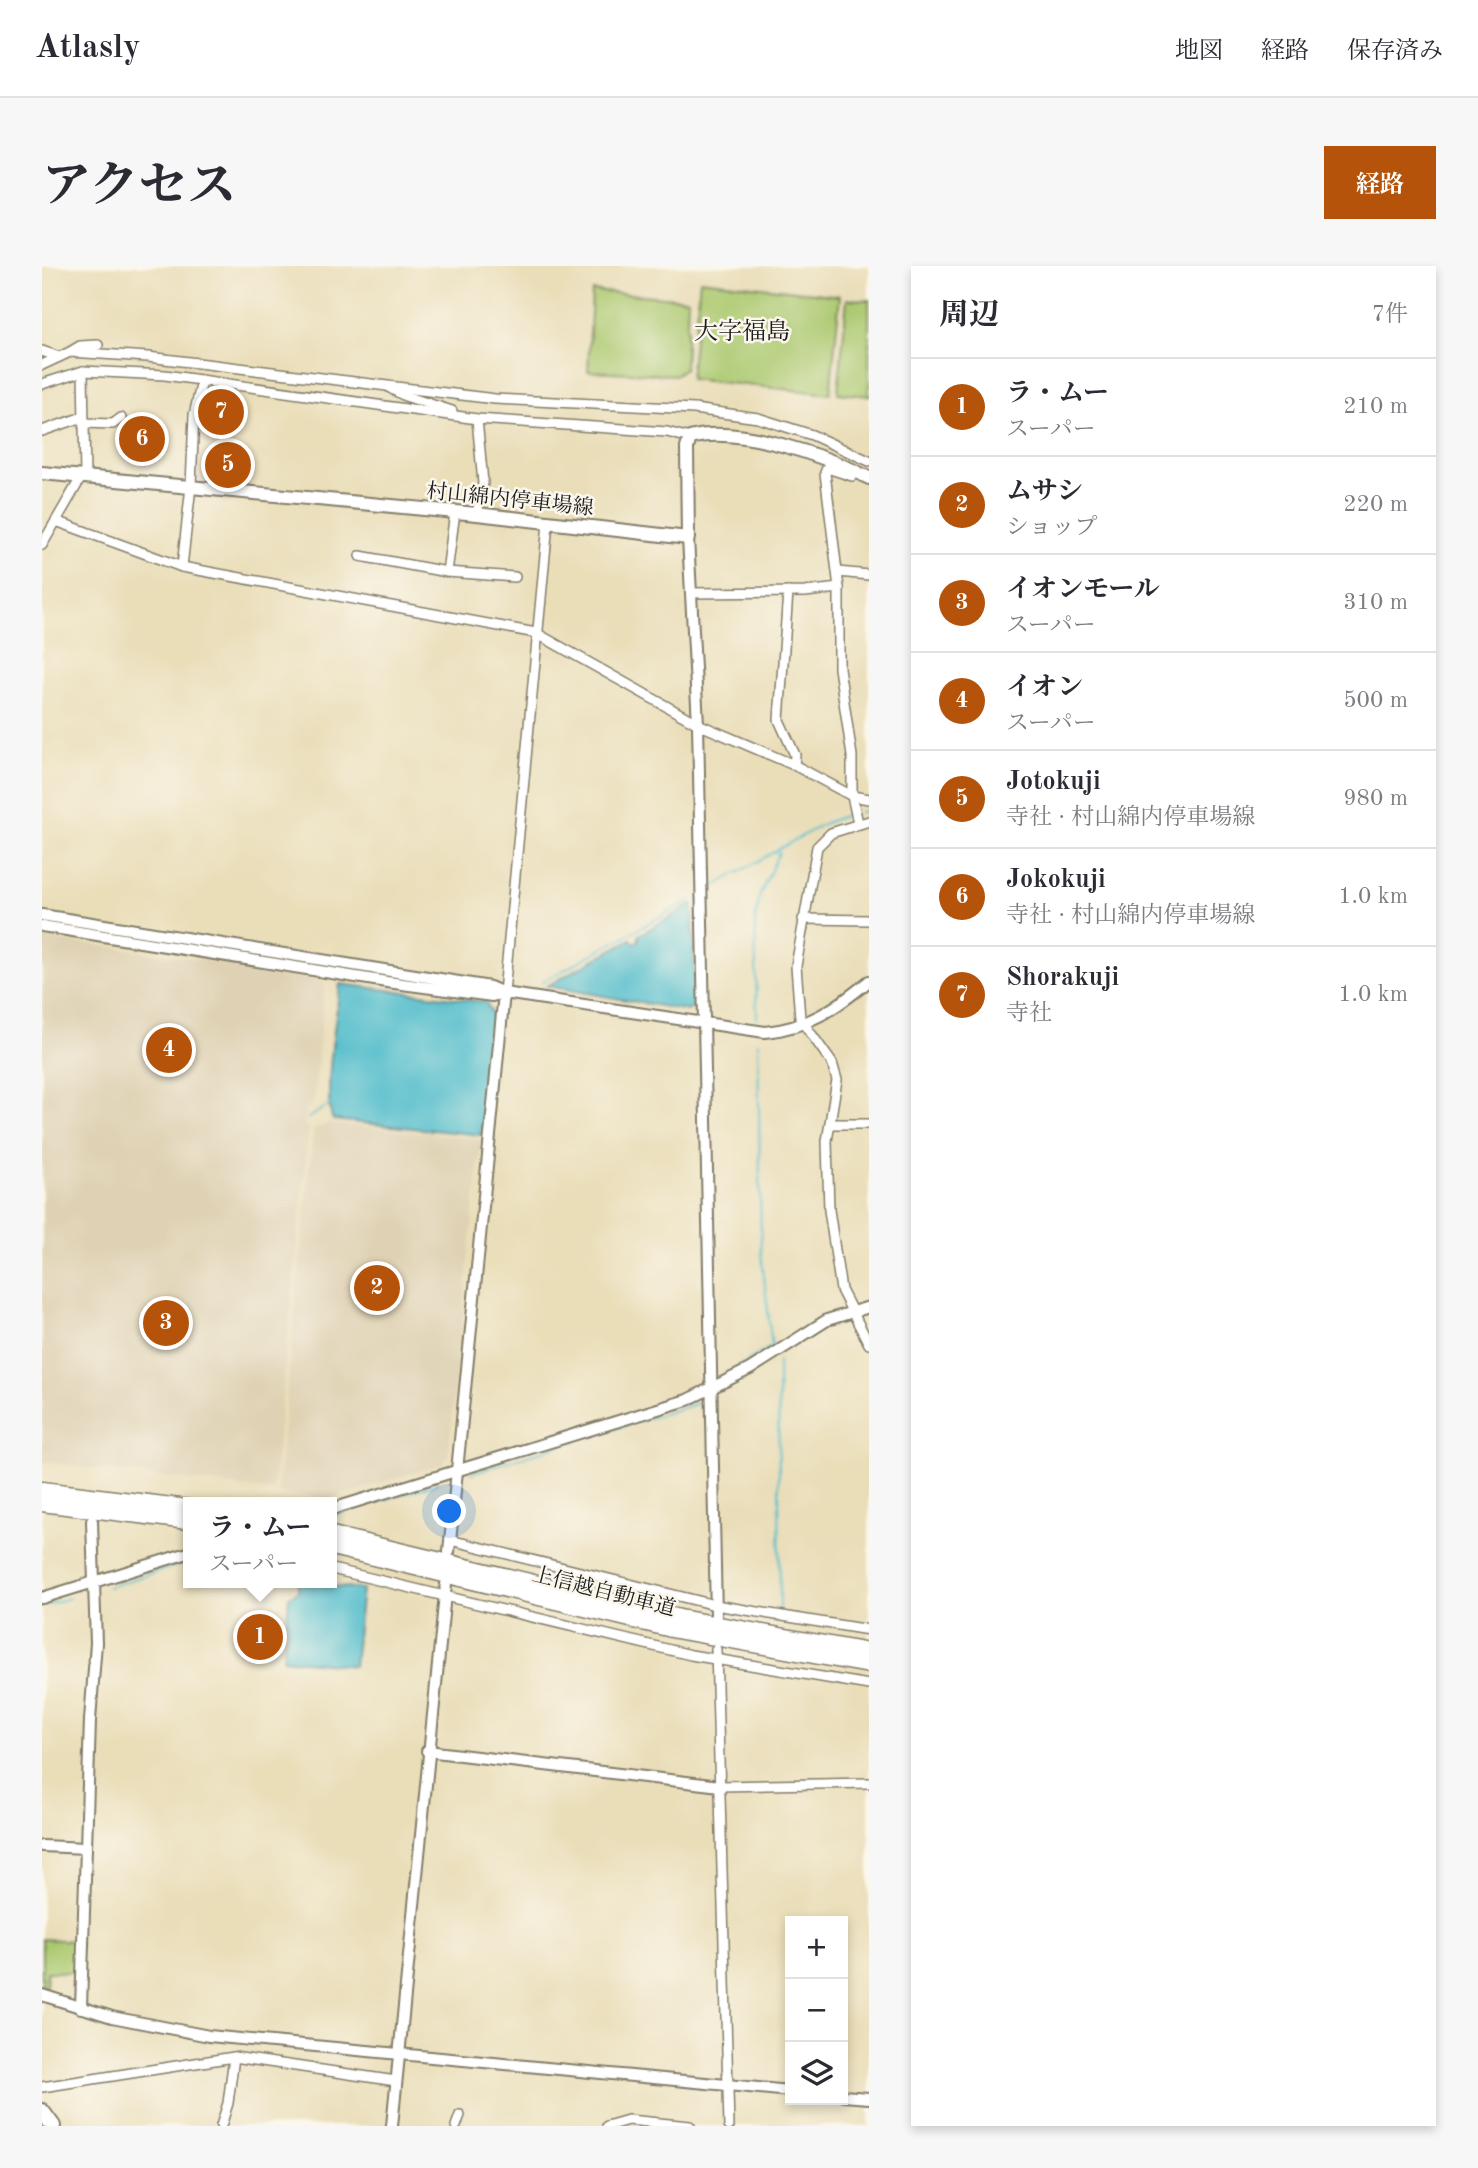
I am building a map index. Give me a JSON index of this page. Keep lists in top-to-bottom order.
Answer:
{
  "streets": {
    "highway": ["上信越自動車道"],
    "main road": ["村山綿内停車場線"]
  },
  "districts": ["大字福島"],
  "page": {
    "header": "Atlasly",
    "nav": ["地図", "経路", "保存済み"],
    "title": "アクセス",
    "buttons": "経路",
    "heading": ["周辺", "7件"],
    "list": [
      {
        "mark": "1",
        "name": "ラ・ムー",
        "note": "スーパー",
        "value": "210 m"
      },
      {
        "mark": "2",
        "name": "ムサシ",
        "note": "ショップ",
        "value": "220 m"
      },
      {
        "mark": "3",
        "name": "イオンモール",
        "note": "スーパー",
        "value": "310 m"
      },
      {
        "mark": "4",
        "name": "イオン",
        "note": "スーパー",
        "value": "500 m"
      },
      {
        "mark": "5",
        "name": "Jotokuji",
        "note": "寺社 · 村山綿内停車場線",
        "value": "980 m"
      },
      {
        "mark": "6",
        "name": "Jokokuji",
        "note": "寺社 · 村山綿内停車場線",
        "value": "1.0 km"
      },
      {
        "mark": "7",
        "name": "Shorakuji",
        "note": "寺社",
        "value": "1.0 km"
      }
    ],
    "pins": [
      "7",
      "6",
      "5",
      "4",
      "2",
      "3",
      "1"
    ],
    "popup": ["ラ・ムー", "スーパー"],
    "map_buttons": ["+", "−"]
  }
}
